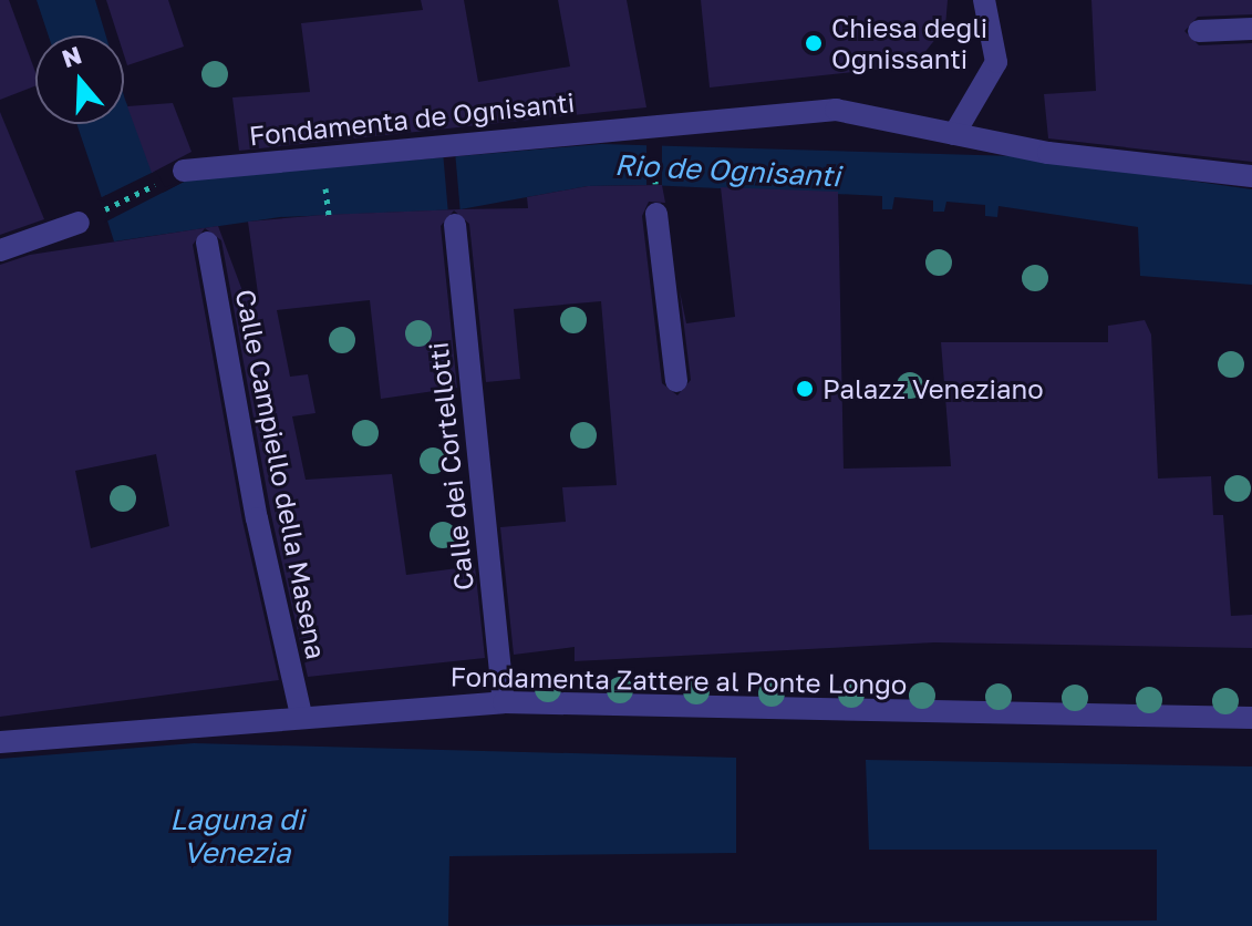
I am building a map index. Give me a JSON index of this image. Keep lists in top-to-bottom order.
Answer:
{
  "streets": {
    "street": [
      "Fondamenta de Ognisanti",
      "Calle dei Cortellotti",
      "Calle Campiello della Masena",
      "Fondamenta Zattere al Ponte Longo"
    ]
  },
  "crossings": [
    ["Calle dei Cortellotti", "Fondamenta Zattere al Ponte Longo"],
    ["Calle Campiello della Masena", "Fondamenta Zattere al Ponte Longo"]
  ],
  "water": ["Rio de Ognisanti", "Laguna di Venezia"],
  "places": ["Chiesa degli Ognissanti", "Palazz Veneziano"],
  "north": "top"
}
